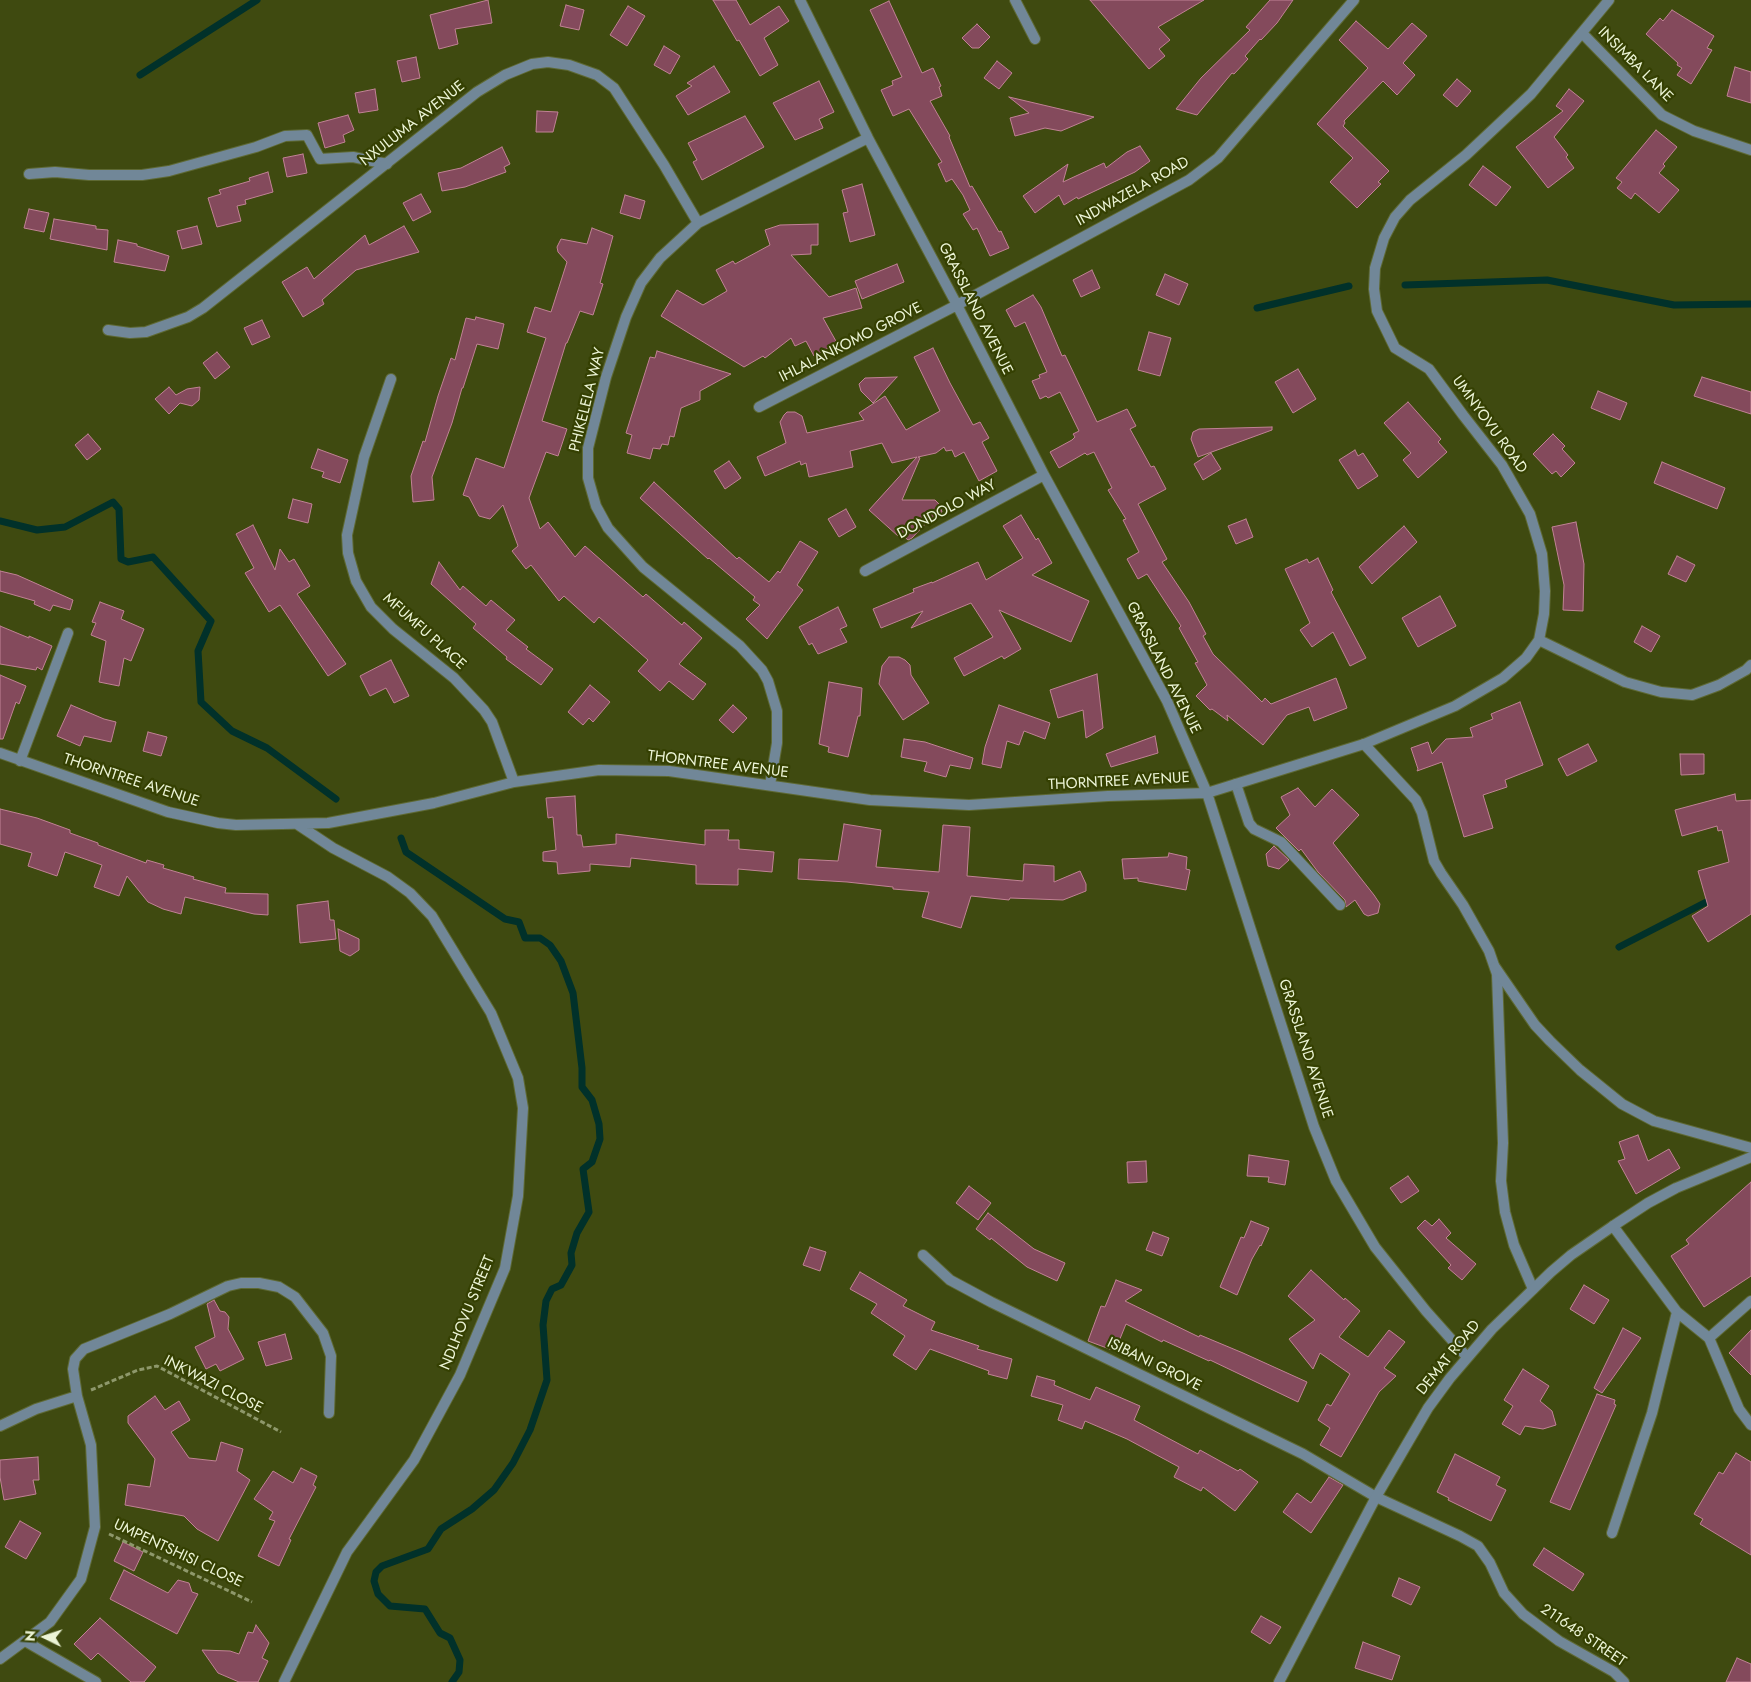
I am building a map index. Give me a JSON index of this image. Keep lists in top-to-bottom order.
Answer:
{
  "streets": {
    "street": [
      "INSIMBA LANE",
      "NXULUMA AVENUE",
      "INDWAZELA ROAD",
      "GRASSLAND AVENUE",
      "IHLALANKOMO GROVE",
      "PHIKELELA WAY",
      "UMNYOVU ROAD",
      "DONDOLO WAY",
      "MFUMFU PLACE",
      "THORNTREE AVENUE",
      "NDLHOVU STREET",
      "DEMAT ROAD",
      "ISIBANI GROVE",
      "211648 STREET"
    ],
    "path": ["INKWAZI CLOSE", "UMPENTSHISI CLOSE"]
  },
  "crossings": [
    ["INSIMBA LANE", "UMNYOVU ROAD"],
    ["NXULUMA AVENUE", "PHIKELELA WAY"],
    ["INDWAZELA ROAD", "GRASSLAND AVENUE"],
    ["INDWAZELA ROAD", "IHLALANKOMO GROVE"],
    ["GRASSLAND AVENUE", "IHLALANKOMO GROVE"],
    ["GRASSLAND AVENUE", "PHIKELELA WAY"],
    ["GRASSLAND AVENUE", "UMNYOVU ROAD"],
    ["GRASSLAND AVENUE", "DONDOLO WAY"],
    ["GRASSLAND AVENUE", "THORNTREE AVENUE"],
    ["GRASSLAND AVENUE", "DEMAT ROAD"],
    ["PHIKELELA WAY", "THORNTREE AVENUE"],
    ["UMNYOVU ROAD", "THORNTREE AVENUE"],
    ["MFUMFU PLACE", "THORNTREE AVENUE"],
    ["THORNTREE AVENUE", "NDLHOVU STREET"],
    ["DEMAT ROAD", "ISIBANI GROVE"],
    ["ISIBANI GROVE", "211648 STREET"]
  ],
  "north": "left"
}
